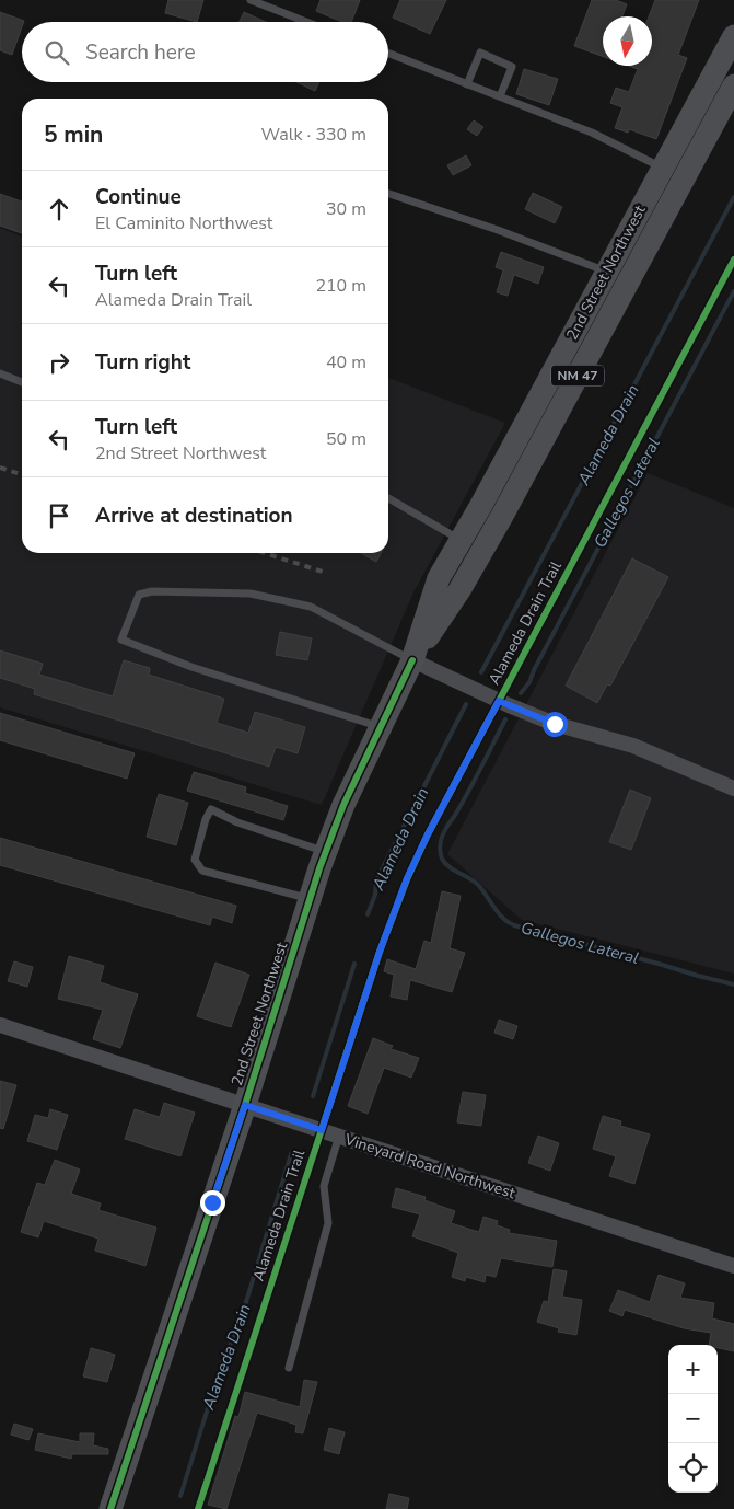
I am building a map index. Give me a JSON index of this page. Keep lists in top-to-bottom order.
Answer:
{
  "streets": {
    "main road": ["2nd Street Northwest", "NM 47"],
    "street": ["Vineyard Road Northwest"],
    "cycle path": ["Alameda Drain Trail"]
  },
  "crossings": [
    ["2nd Street Northwest", "Vineyard Road Northwest"]
  ],
  "water": ["Alameda Drain", "Gallegos Lateral"],
  "north": "bottom",
  "page": {
    "search": "Search here",
    "heading": ["5 min", "Walk · 330 m"],
    "list": [
      ["Continue", "El Caminito Northwest", "30 m"],
      ["Turn left", "Alameda Drain Trail", "210 m"],
      ["Turn right", "40 m"],
      ["Turn left", "2nd Street Northwest", "50 m"],
      "Arrive at destination"
    ],
    "map_buttons": ["+", "−"]
  }
}
